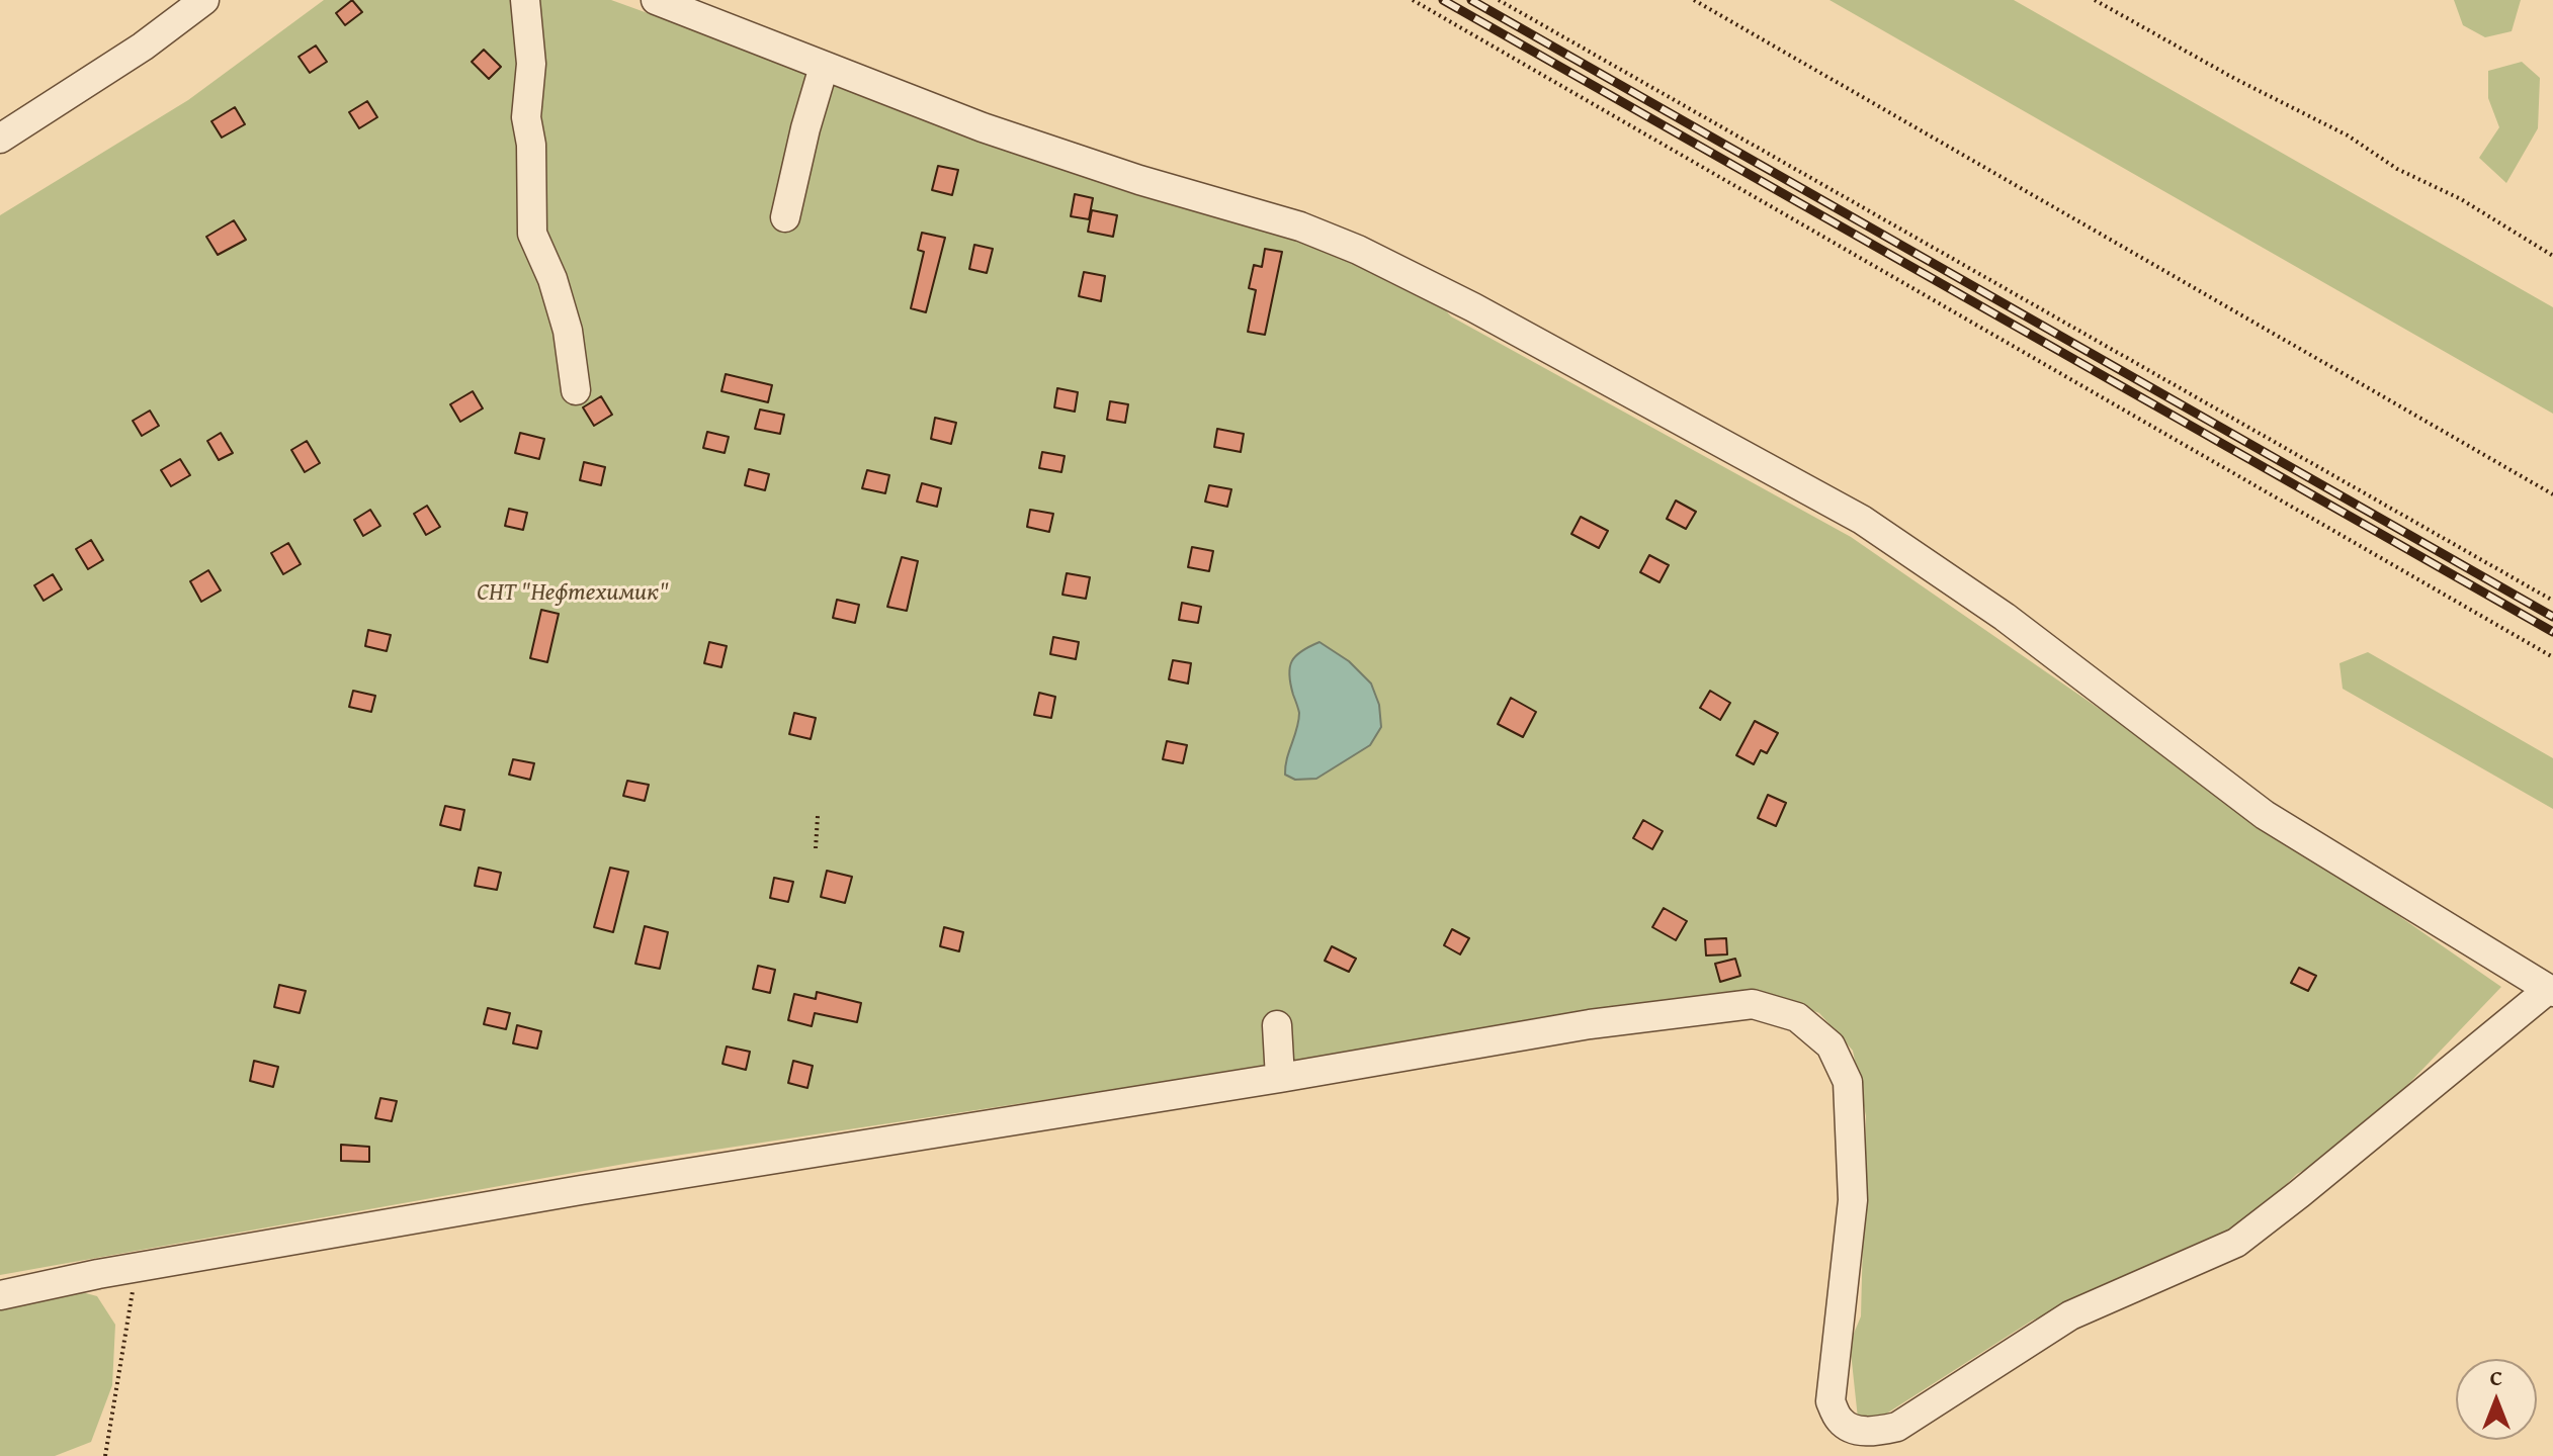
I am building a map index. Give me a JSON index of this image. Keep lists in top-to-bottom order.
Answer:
{
  "parks": ["СНТ \"Нефтехимик\""],
  "north": "top"
}
